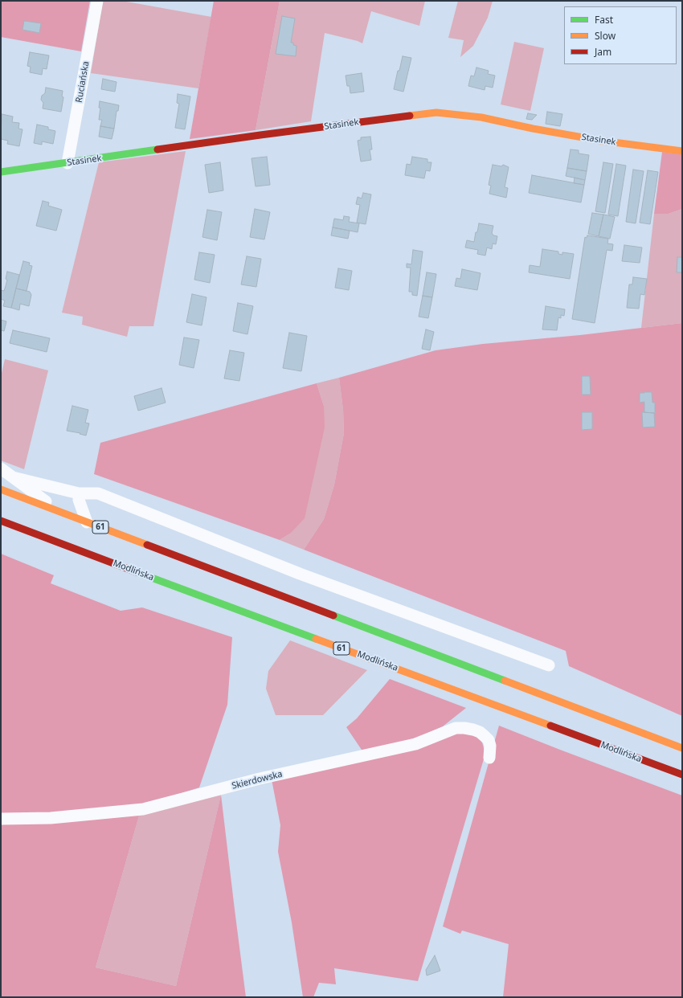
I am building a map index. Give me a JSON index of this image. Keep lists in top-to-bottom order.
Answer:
{
  "streets": {
    "main road": ["Stasinek", "61", "Modlińska"],
    "street": ["Ruciańska", "Skierdowska"]
  },
  "crossings": [
    ["Ruciańska", "Stasinek"]
  ],
  "legend": ["Fast", "Slow", "Jam"]
}
